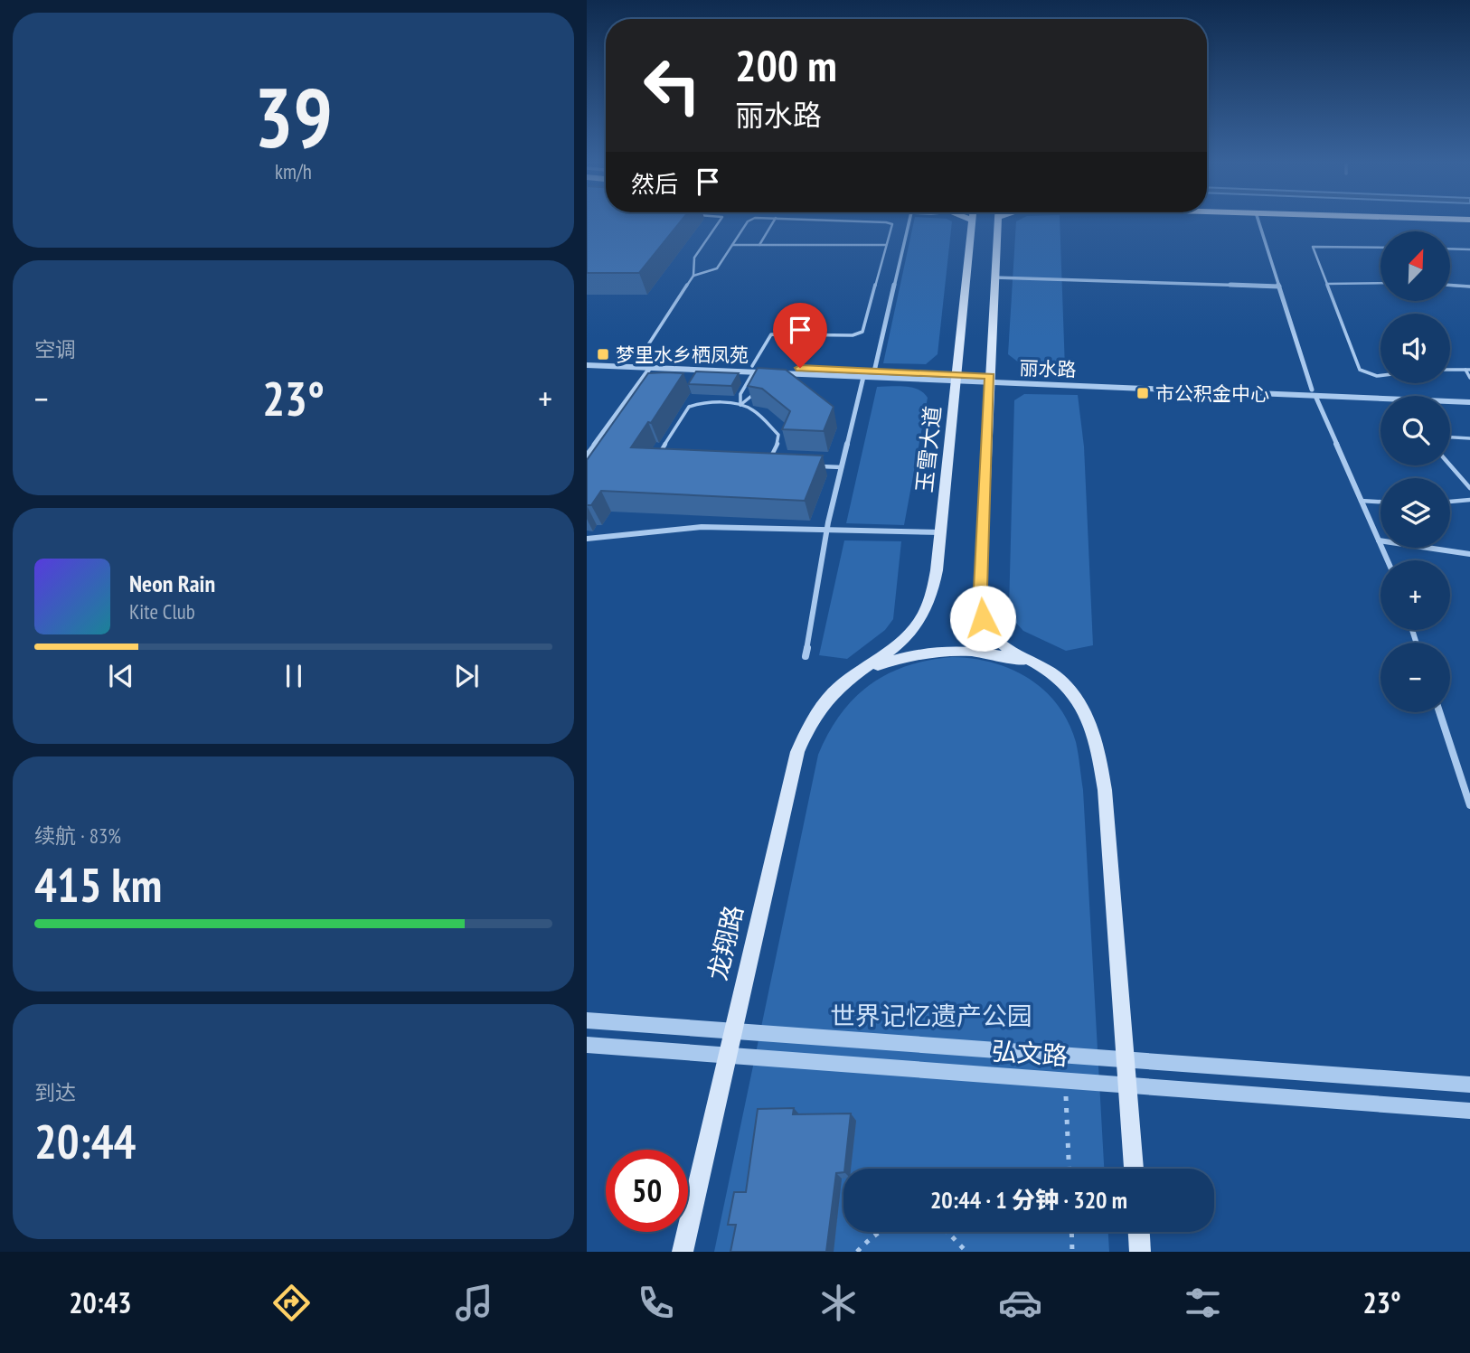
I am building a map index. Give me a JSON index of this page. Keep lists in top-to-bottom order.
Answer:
{
  "streets": {
    "main road": ["玉雪大道", "龙翔路"],
    "street": ["丽水路", "弘文路"]
  },
  "crossings": [
    ["丽水路", "玉雪大道"],
    ["玉雪大道", "龙翔路"],
    ["龙翔路", "弘文路"]
  ],
  "parks": ["世界记忆遗产公园"],
  "places": {
    "transit": ["梦里水乡栖凤苑", "市公积金中心"]
  },
  "north": "top right",
  "page": {
    "tile": [
      ["39", "km/h"],
      "空调",
      ["续航 · 83%", "415 km"],
      ["到达", "20:44"]
    ],
    "turn": ["200 m", "丽水路"],
    "then": "然后",
    "map_buttons": ["+", "−"],
    "heat": ["−", "23°", "+"],
    "song": ["Neon Rain", "Kite Club"],
    "limit": "50",
    "trip": "20:44 · 1 分钟 · 320 m",
    "tabs": ["20:43", "23°"]
  }
}
